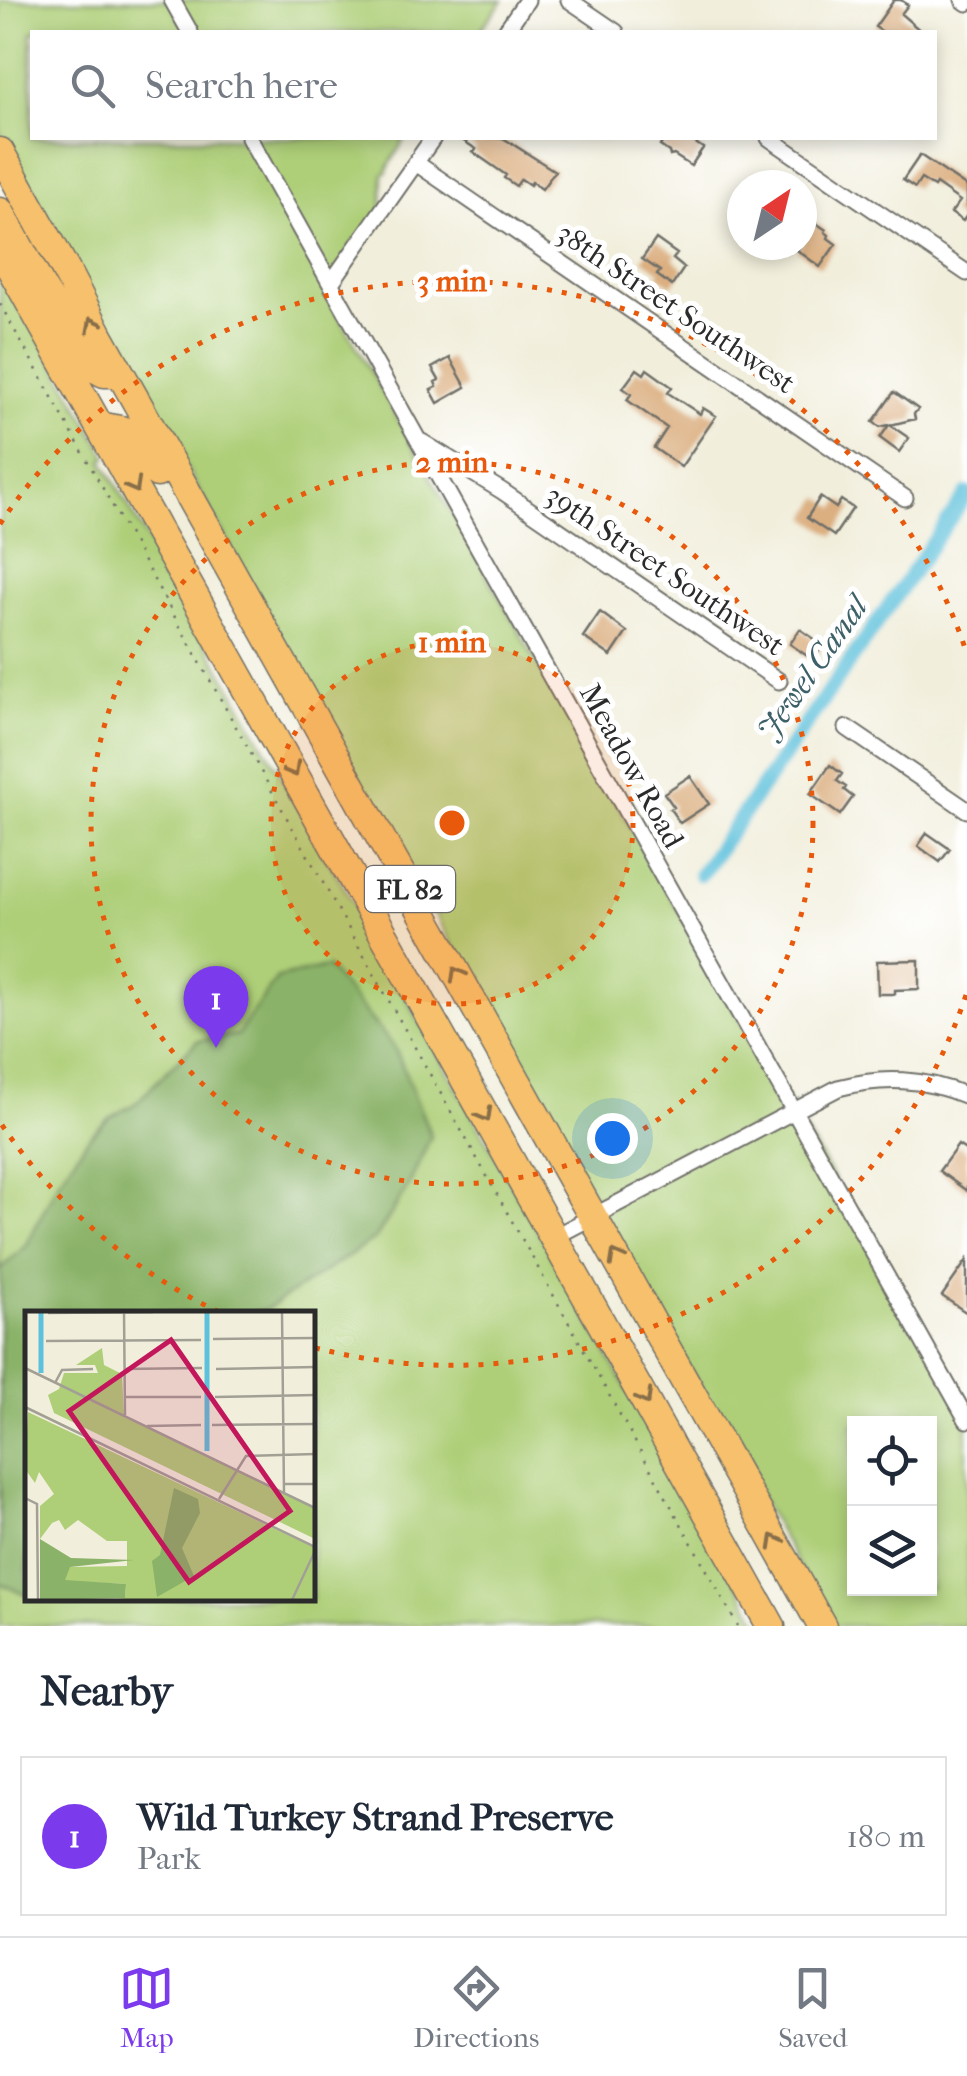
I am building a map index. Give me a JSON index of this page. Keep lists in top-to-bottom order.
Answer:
{
  "streets": {
    "highway": ["FL 82"],
    "street": ["38th Street Southwest", "39th Street Southwest", "Meadow Road"]
  },
  "crossings": [
    ["39th Street Southwest", "Meadow Road"]
  ],
  "water": ["Jewel Canal"],
  "north": "top right",
  "page": {
    "search": "Search here",
    "pins": "1",
    "heading": "Nearby",
    "list": [
      {
        "mark": "1",
        "name": "Wild Turkey Strand Preserve",
        "note": "Park",
        "value": "180 m"
      }
    ],
    "nav": ["Map", "Directions", "Saved"]
  },
  "rings": ["3 min", "2 min", "1 min"]
}
